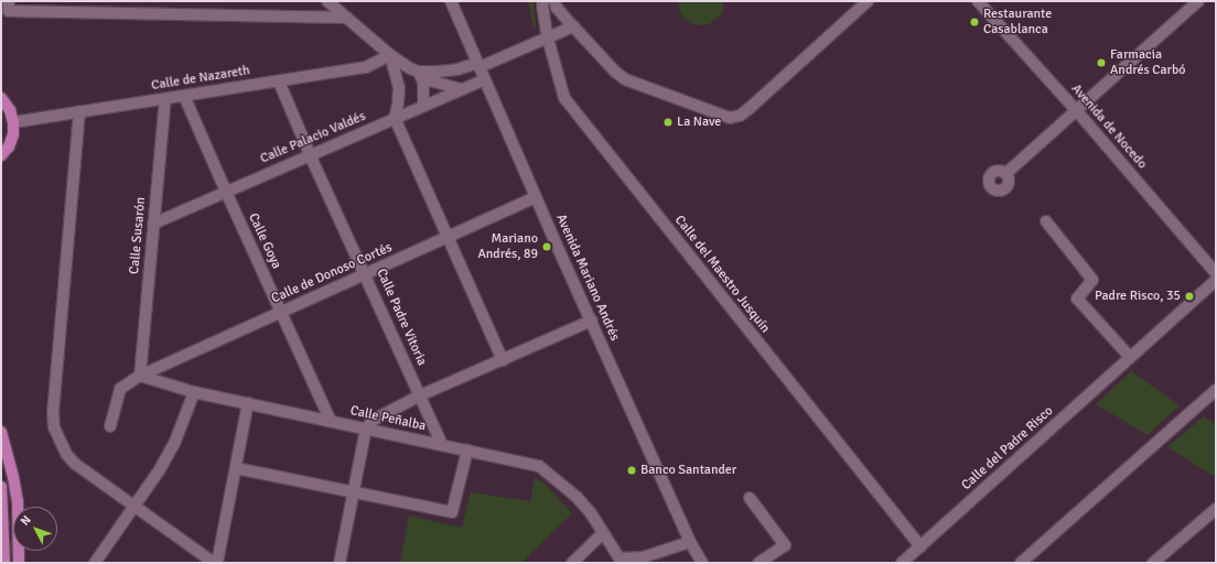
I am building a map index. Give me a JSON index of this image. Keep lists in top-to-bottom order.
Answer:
{
  "streets": {
    "street": [
      "Calle de Nazareth",
      "Avenida de Nocedo",
      "Calle Palacio Valdés",
      "Calle Susarón",
      "Calle Goya",
      "Calle de Donoso Cortés",
      "Calle del Maestro Jusquín",
      "Avenida Mariano Andrés",
      "Calle Padre Vitoria",
      "Calle Peñalba",
      "Calle del Padre Risco"
    ]
  },
  "crossings": [
    ["Calle de Nazareth", "Calle Susarón"],
    ["Calle de Nazareth", "Calle Goya"],
    ["Calle de Nazareth", "Calle Padre Vitoria"],
    ["Calle Palacio Valdés", "Calle Susarón"],
    ["Calle Palacio Valdés", "Calle Goya"],
    ["Calle Palacio Valdés", "Avenida Mariano Andrés"],
    ["Calle Palacio Valdés", "Calle Padre Vitoria"],
    ["Calle Susarón", "Calle de Donoso Cortés"],
    ["Calle Susarón", "Calle Peñalba"],
    ["Calle Goya", "Calle de Donoso Cortés"],
    ["Calle Goya", "Calle Peñalba"],
    ["Calle de Donoso Cortés", "Avenida Mariano Andrés"],
    ["Calle de Donoso Cortés", "Calle Padre Vitoria"],
    ["Calle de Donoso Cortés", "Calle Peñalba"],
    ["Calle del Maestro Jusquín", "Calle del Padre Risco"],
    ["Calle Padre Vitoria", "Calle Peñalba"]
  ],
  "places": [
    "Restaurante Casablanca",
    "Farmacia Andrés Carbó",
    "La Nave",
    "Mariano Andrés, 89",
    "Padre Risco, 35",
    "Banco Santander"
  ],
  "north": "top left"
}
